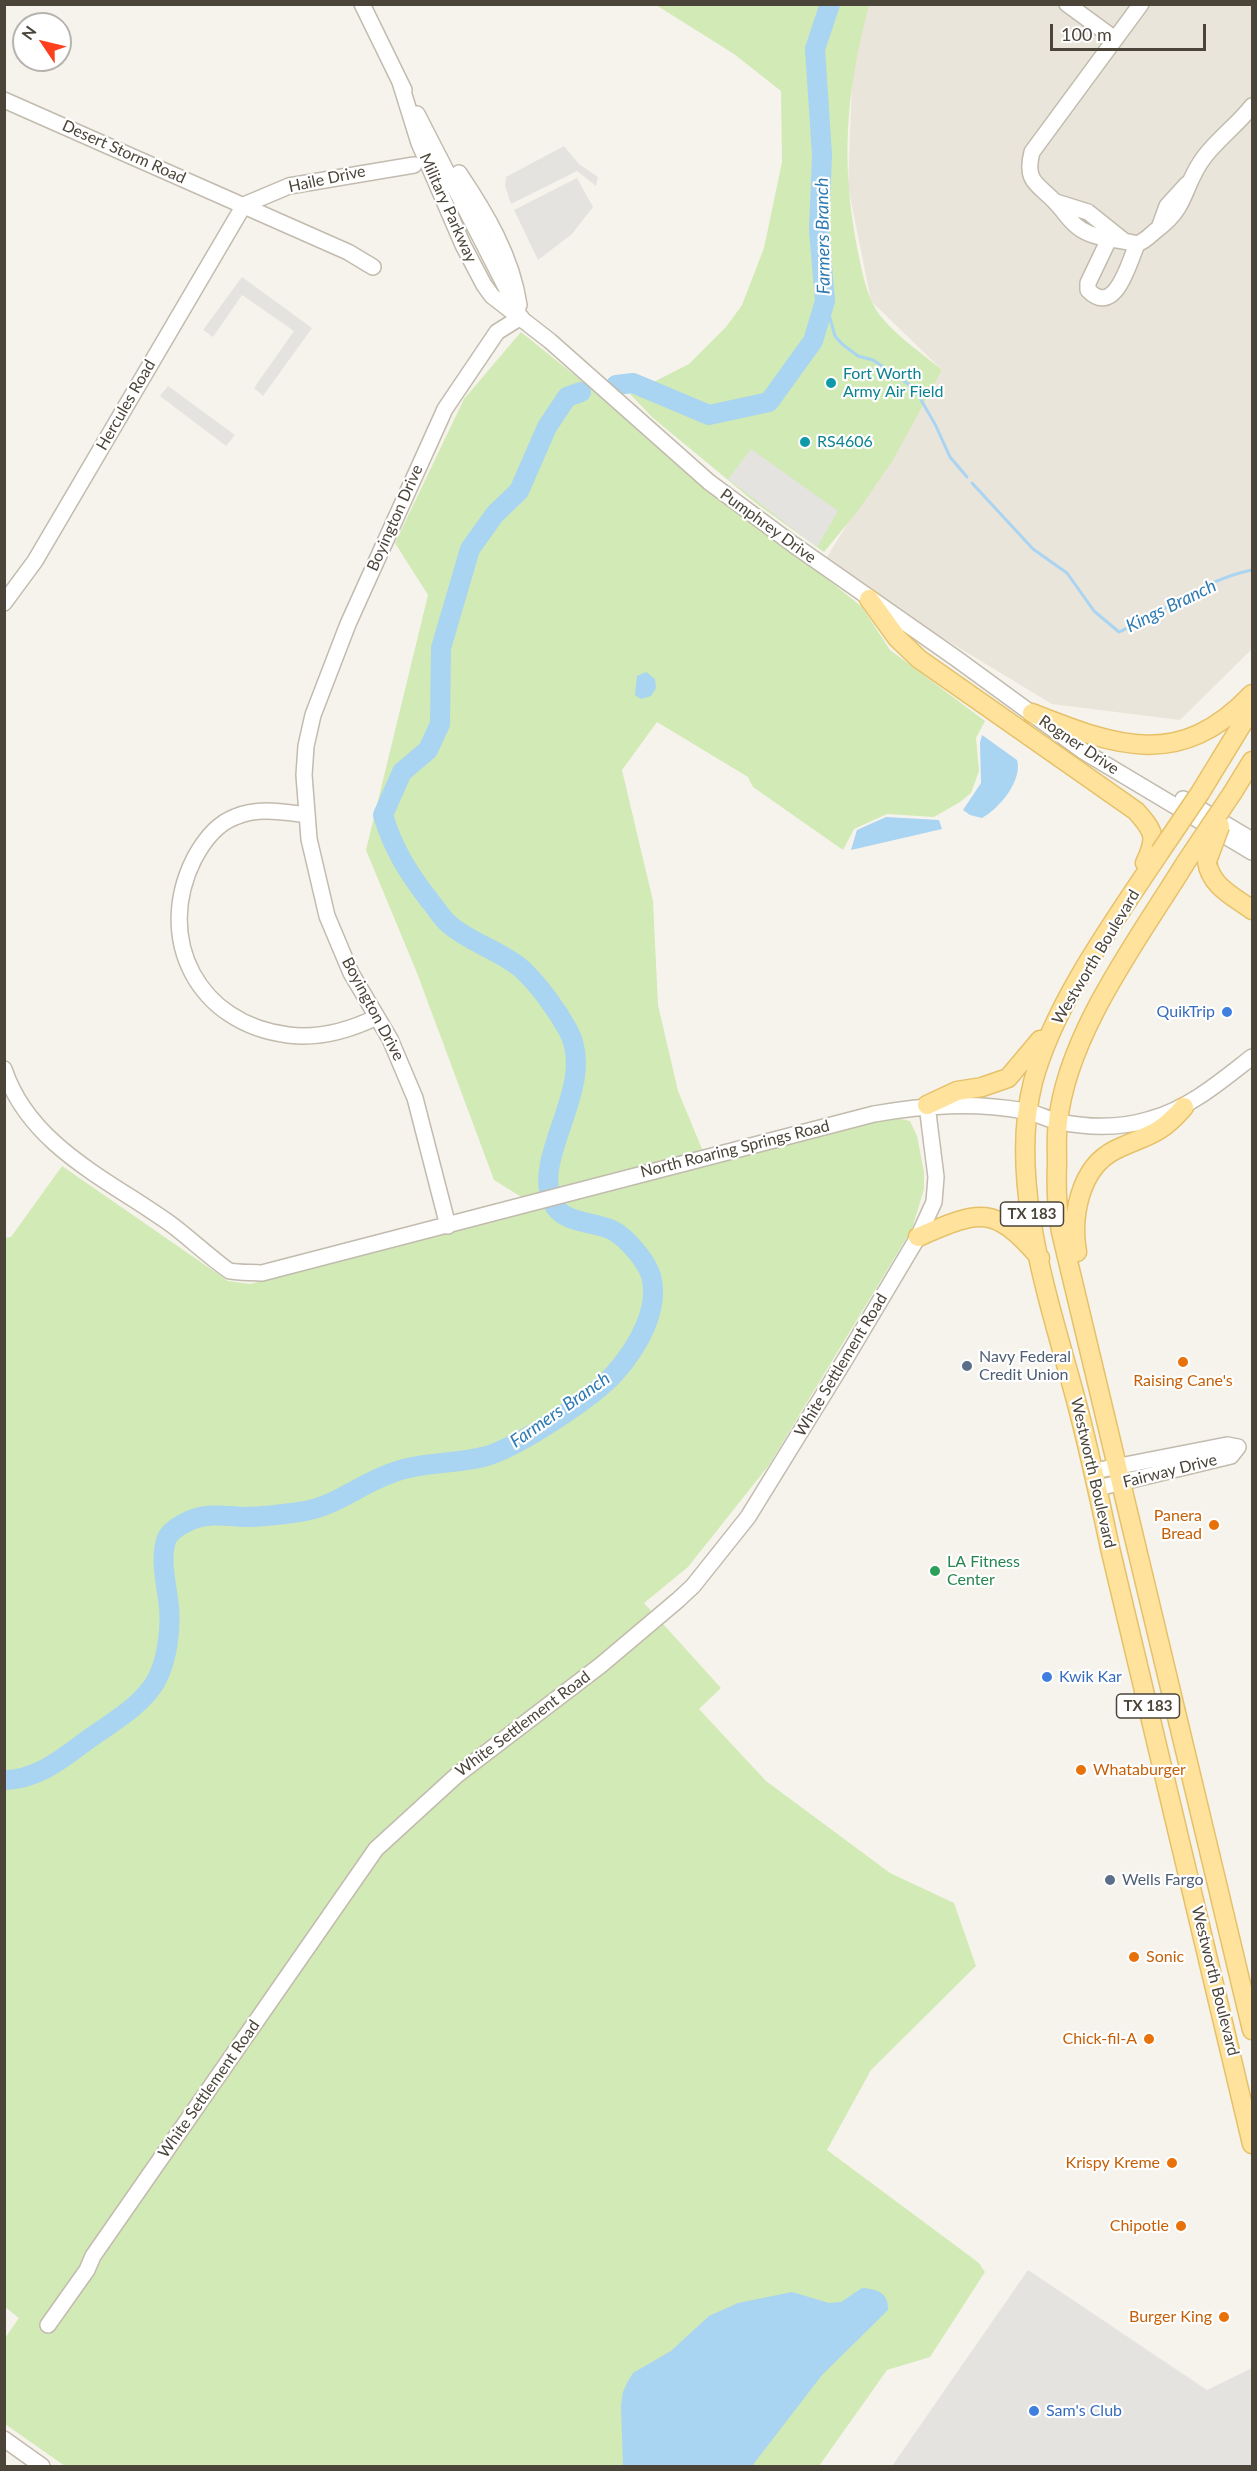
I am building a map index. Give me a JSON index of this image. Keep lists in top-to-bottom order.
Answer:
{
  "streets": {
    "main road": ["Westworth Boulevard", "TX 183"],
    "street": [
      "Desert Storm Road",
      "Haile Drive",
      "Military Parkway",
      "Hercules Road",
      "Boyington Drive",
      "Pumphrey Drive",
      "Rogner Drive",
      "North Roaring Springs Road",
      "White Settlement Road",
      "Fairway Drive"
    ]
  },
  "crossings": [
    ["Desert Storm Road", "Haile Drive"],
    ["Desert Storm Road", "Hercules Road"],
    ["Haile Drive", "Hercules Road"],
    ["Military Parkway", "Boyington Drive"],
    ["Military Parkway", "Pumphrey Drive"],
    ["Boyington Drive", "Pumphrey Drive"],
    ["Boyington Drive", "North Roaring Springs Road"],
    ["Pumphrey Drive", "Rogner Drive"],
    ["Westworth Boulevard", "North Roaring Springs Road"],
    ["Westworth Boulevard", "Fairway Drive"],
    ["North Roaring Springs Road", "White Settlement Road"]
  ],
  "water": ["Farmers Branch", "Kings Branch"],
  "places": [
    "Fort Worth Army Air Field",
    "RS4606",
    "QuikTrip",
    "Raising Cane's",
    "Navy Federal Credit Union",
    "Panera Bread",
    "LA Fitness Center",
    "Kwik Kar",
    "Whataburger",
    "Wells Fargo",
    "Sonic",
    "Chick-fil-A",
    "Krispy Kreme",
    "Chipotle",
    "Burger King",
    "Sam's Club"
  ],
  "scale_bar": "100 m",
  "north": "top left"
}
